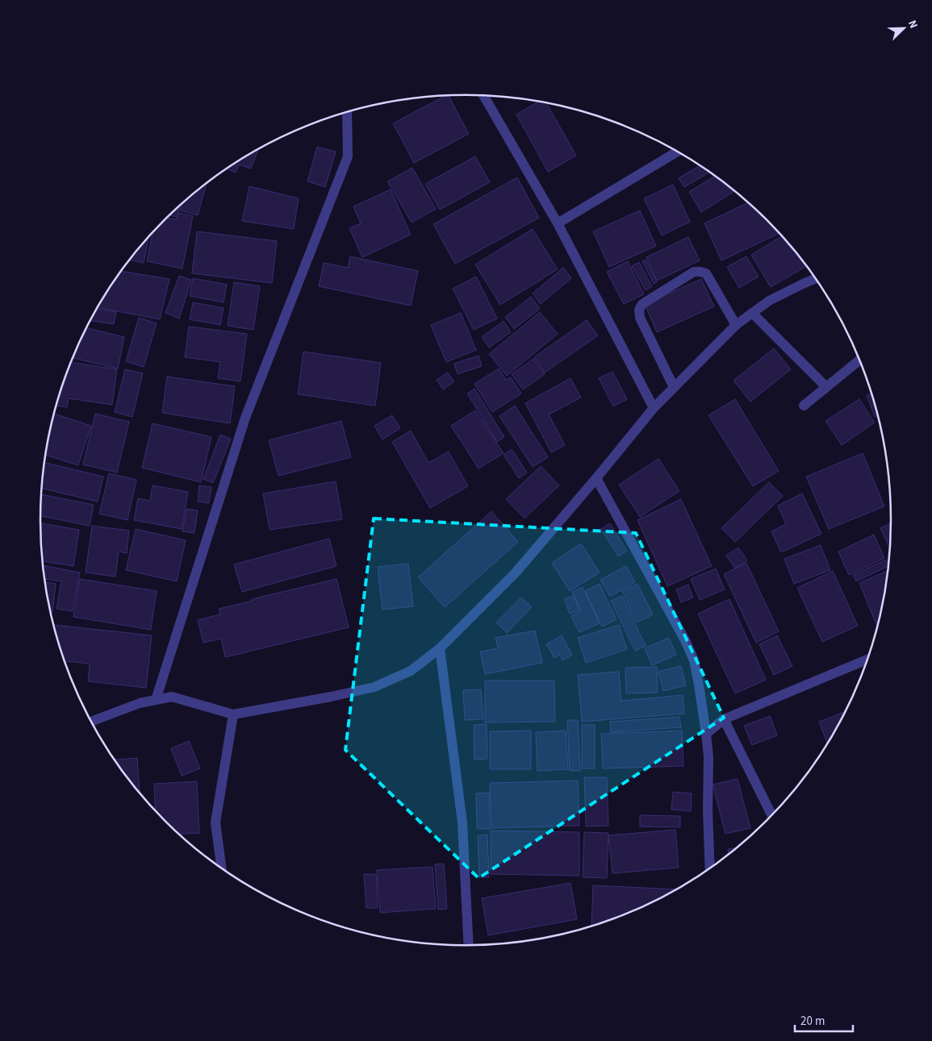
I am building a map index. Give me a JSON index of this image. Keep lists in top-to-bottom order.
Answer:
{
  "scale_bar": "20 m",
  "north": "top right"
}
